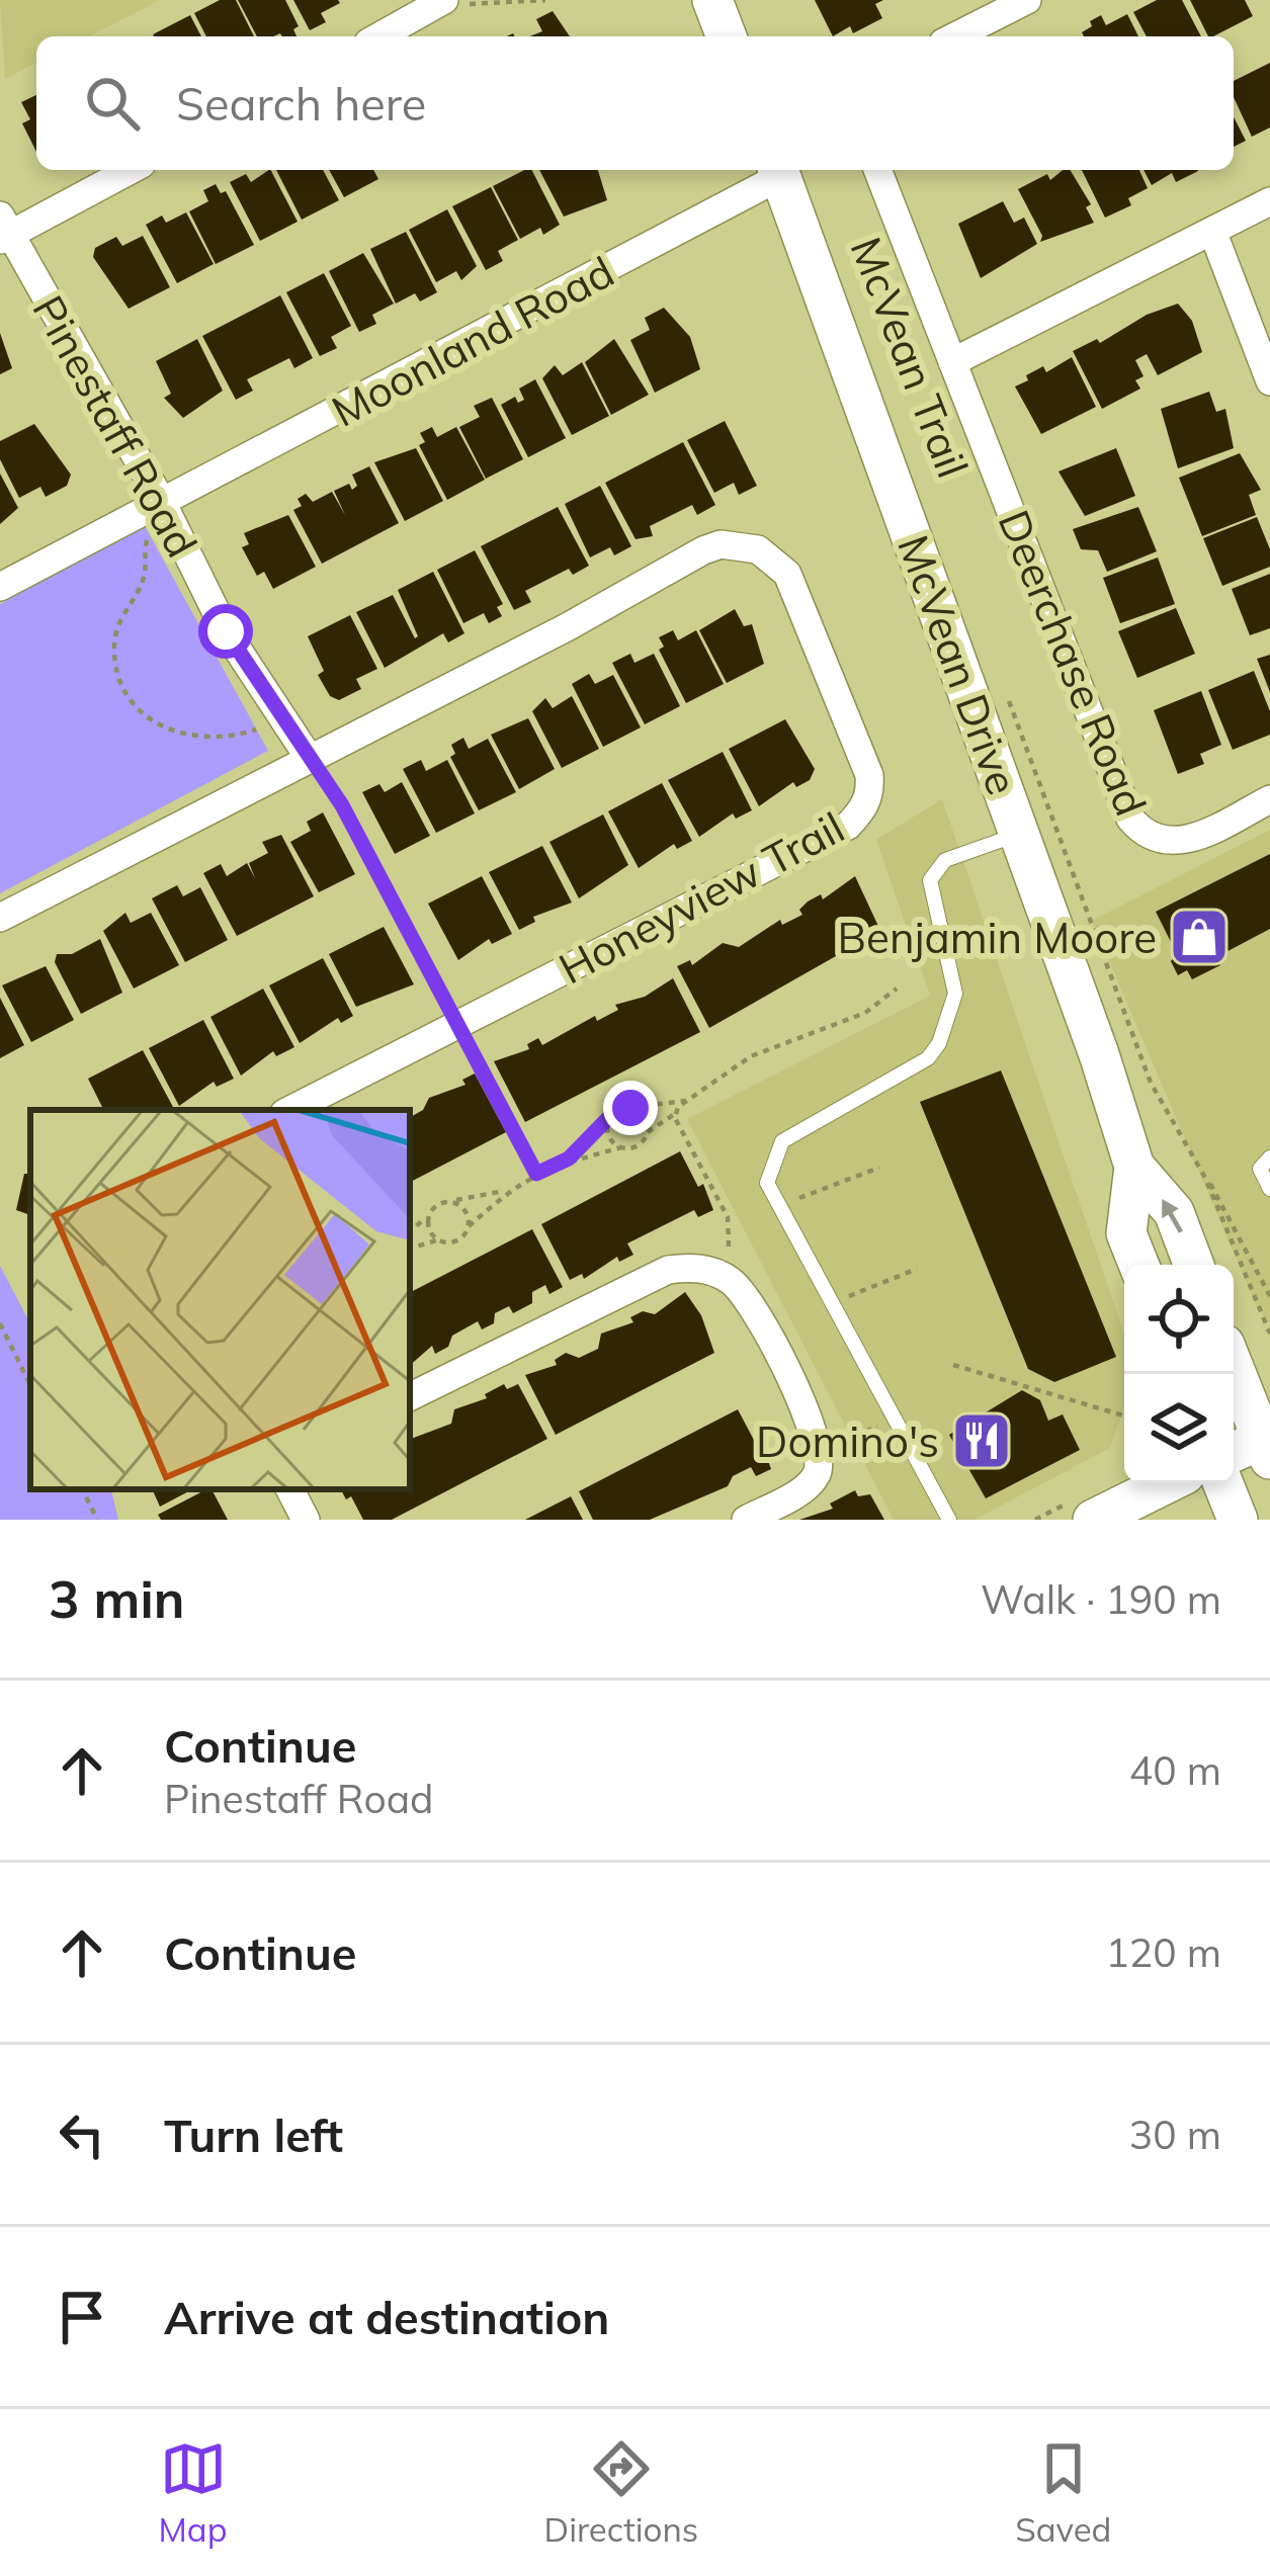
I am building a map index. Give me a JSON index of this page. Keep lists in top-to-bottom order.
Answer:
{
  "streets": {
    "main road": ["McVean Drive"],
    "street": [
      "Moonland Road",
      "Pinestaff Road",
      "Deerchase Road",
      "Honeyview Trail"
    ]
  },
  "crossings": [
    ["Moonland Road", "Pinestaff Road"],
    ["Moonland Road", "McVean Drive"],
    ["Pinestaff Road", "Honeyview Trail"]
  ],
  "places": {
    "shop": ["Benjamin Moore"],
    "restaurant": ["Domino's"]
  },
  "page": {
    "search": "Search here",
    "heading": ["3 min", "Walk · 190 m"],
    "list": [
      ["Continue", "Pinestaff Road", "40 m"],
      ["Continue", "120 m"],
      ["Turn left", "30 m"],
      "Arrive at destination"
    ],
    "nav": ["Map", "Directions", "Saved"]
  }
}
